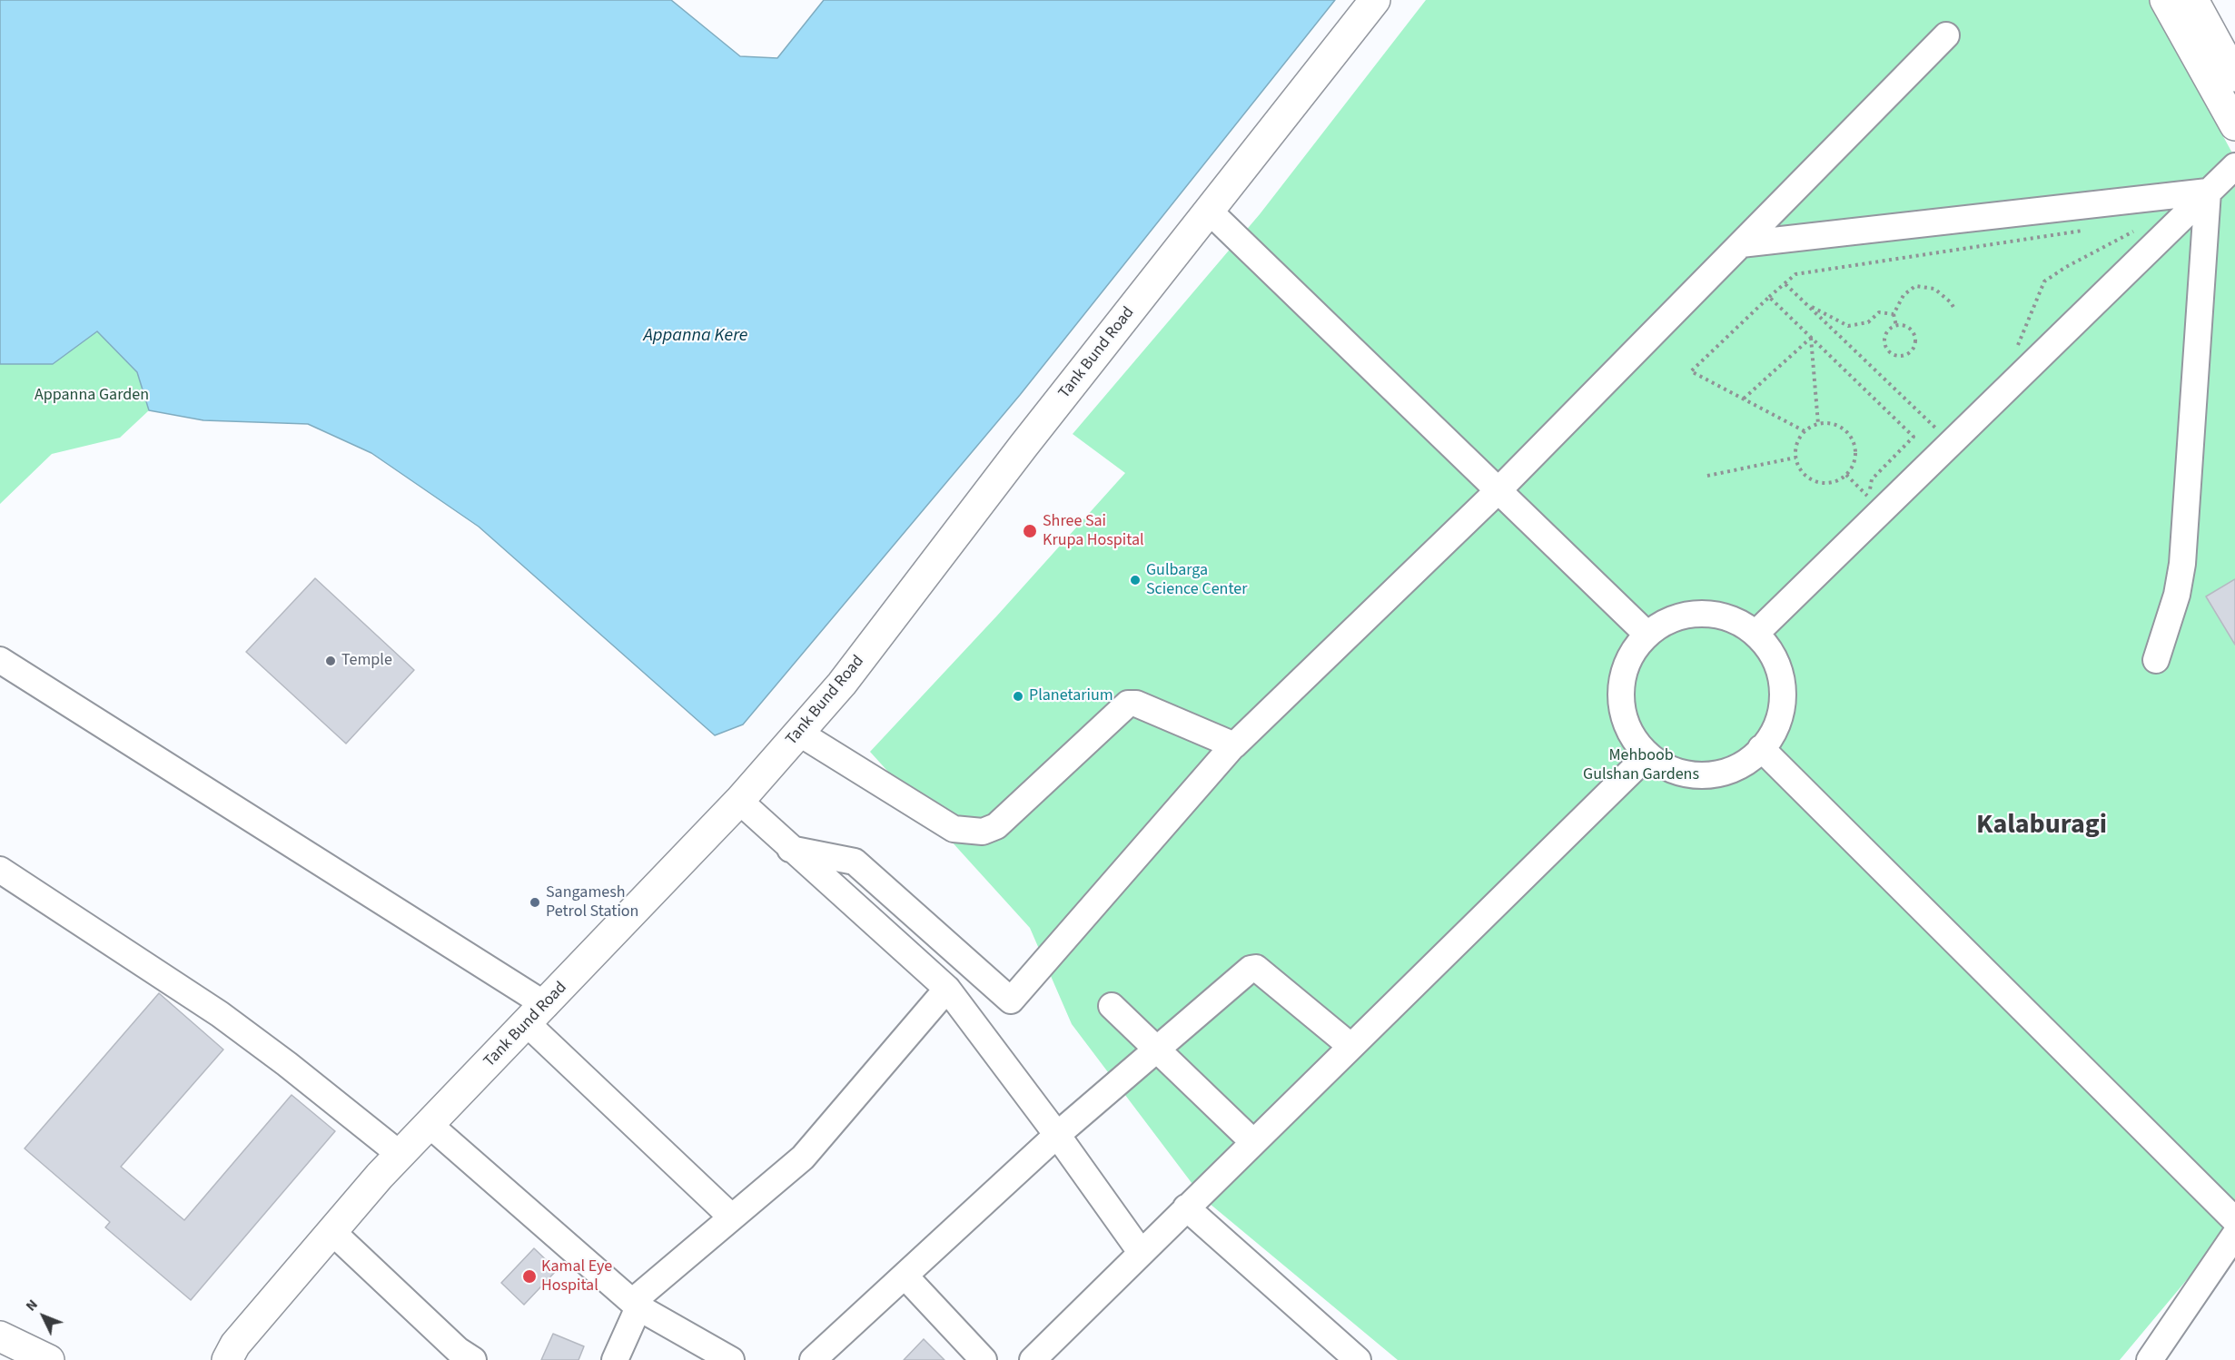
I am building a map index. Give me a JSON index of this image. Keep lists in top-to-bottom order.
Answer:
{
  "streets": {
    "main road": ["Tank Bund Road"]
  },
  "districts": ["Kalaburagi"],
  "water": ["Appanna Kere"],
  "parks": ["Appanna Garden", "Mehboob Gulshan Gardens"],
  "places": [
    "Shree Sai Krupa Hospital",
    "Gulbarga Science Center",
    "Temple",
    "Planetarium",
    "Sangamesh Petrol Station",
    "Kamal Eye Hospital"
  ],
  "north": "top left"
}
